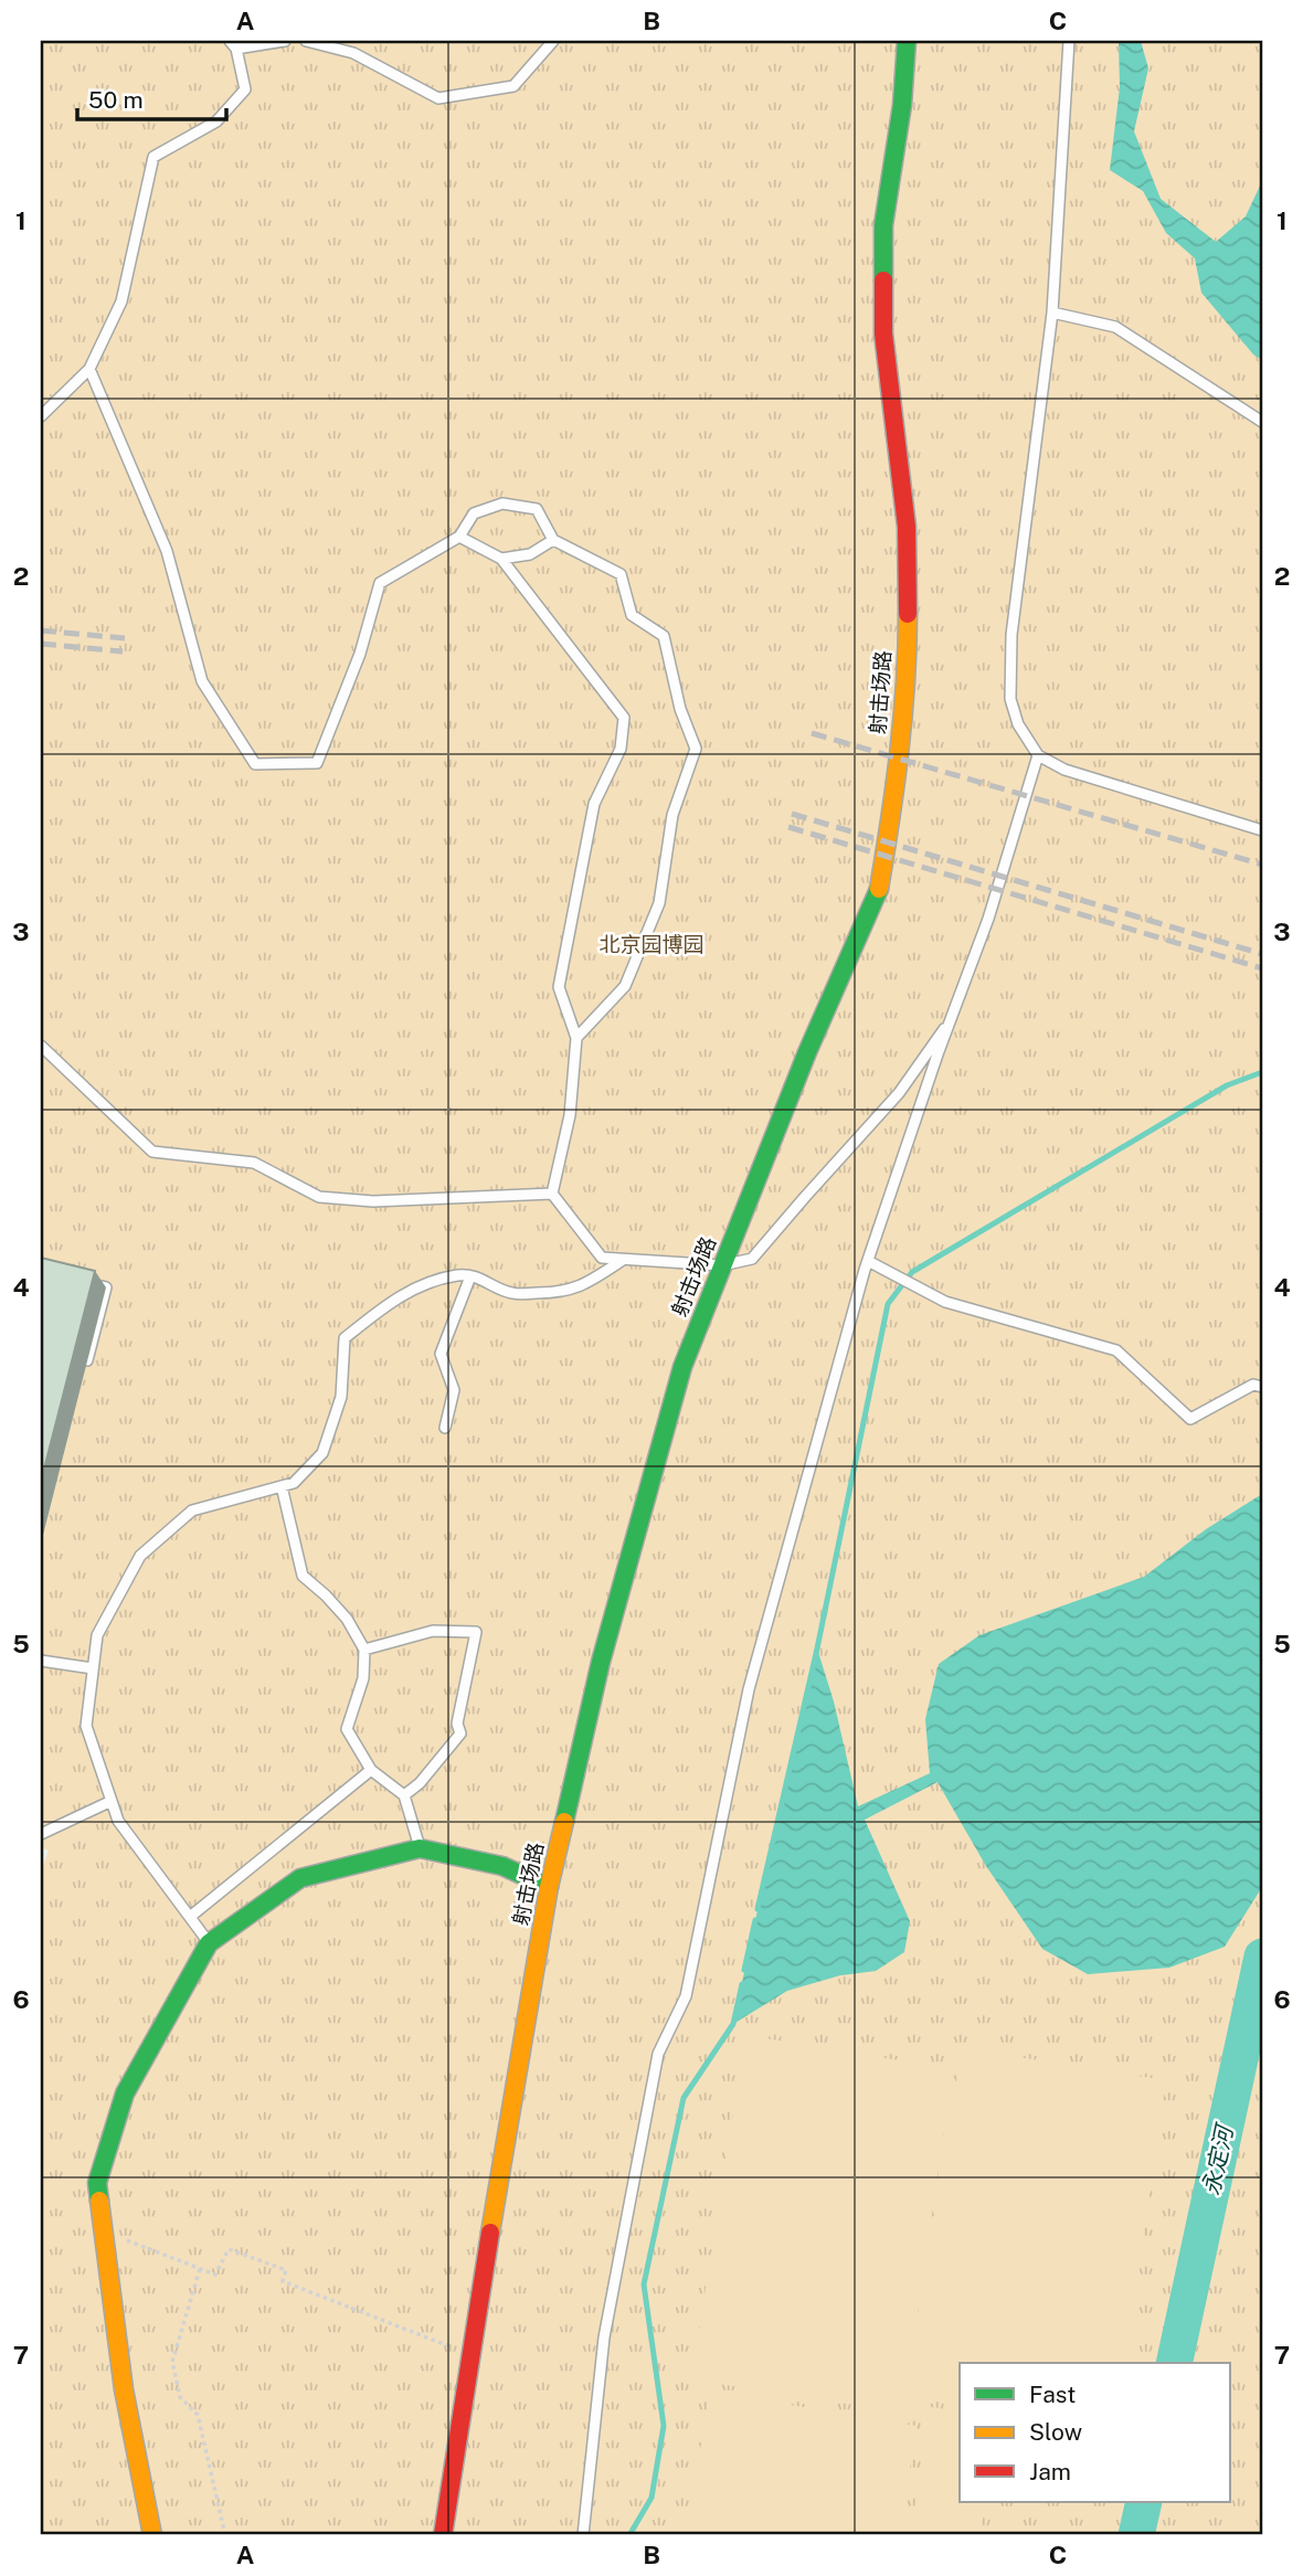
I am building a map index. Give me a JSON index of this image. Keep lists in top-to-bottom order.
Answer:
{
  "streets": {
    "street": ["射击场路"]
  },
  "water": ["永定河"],
  "parks": ["北京园博园"],
  "legend": ["Fast", "Slow", "Jam"],
  "scale_bar": "50 m",
  "grid": {
    "columns": ["A", "B", "C"],
    "rows": [
      "1",
      "2",
      "3",
      "4",
      "5",
      "6",
      "7"
    ]
  }
}
